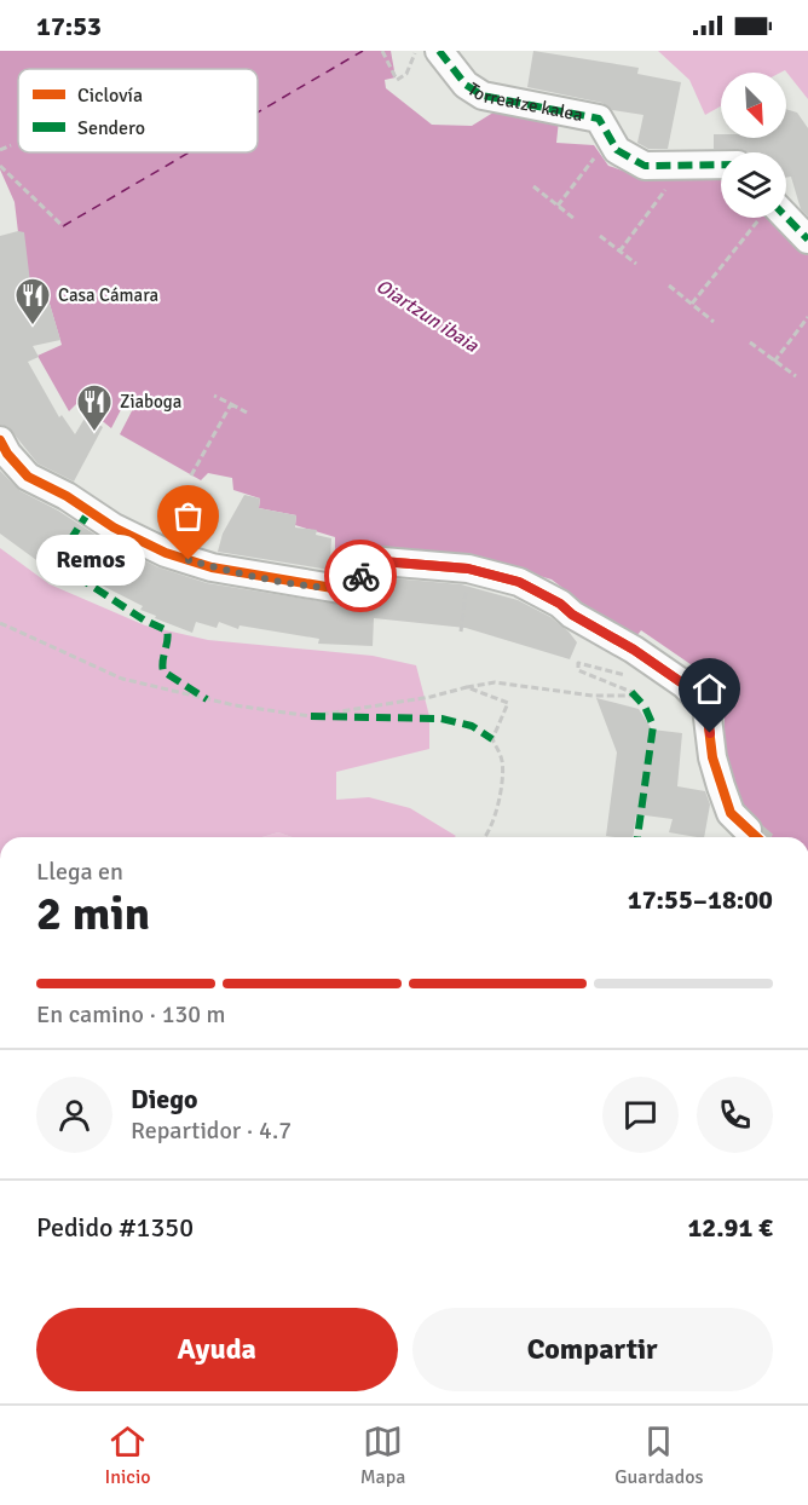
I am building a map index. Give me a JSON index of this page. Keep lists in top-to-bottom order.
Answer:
{
  "streets": {
    "street": ["Torreatze kalea"]
  },
  "water": ["Oiartzun ibaia"],
  "places": {
    "restaurant": ["Casa Cámara", "Ziaboga"],
    "other": ["Remos"]
  },
  "legend": ["Ciclovía", "Sendero"],
  "north": "bottom right",
  "page": {
    "status": "17:53",
    "bubble": "Remos",
    "heading": ["2 min", "Llega en", "17:55–18:00"],
    "panel": [
      "Diego",
      "Repartidor · 4.7",
      "Pedido #1350",
      "12.91 €"
    ],
    "bar": "En camino · 130 m",
    "buttons": ["Ayuda", "Compartir"],
    "tabs": ["Inicio", "Mapa", "Guardados"]
  }
}
